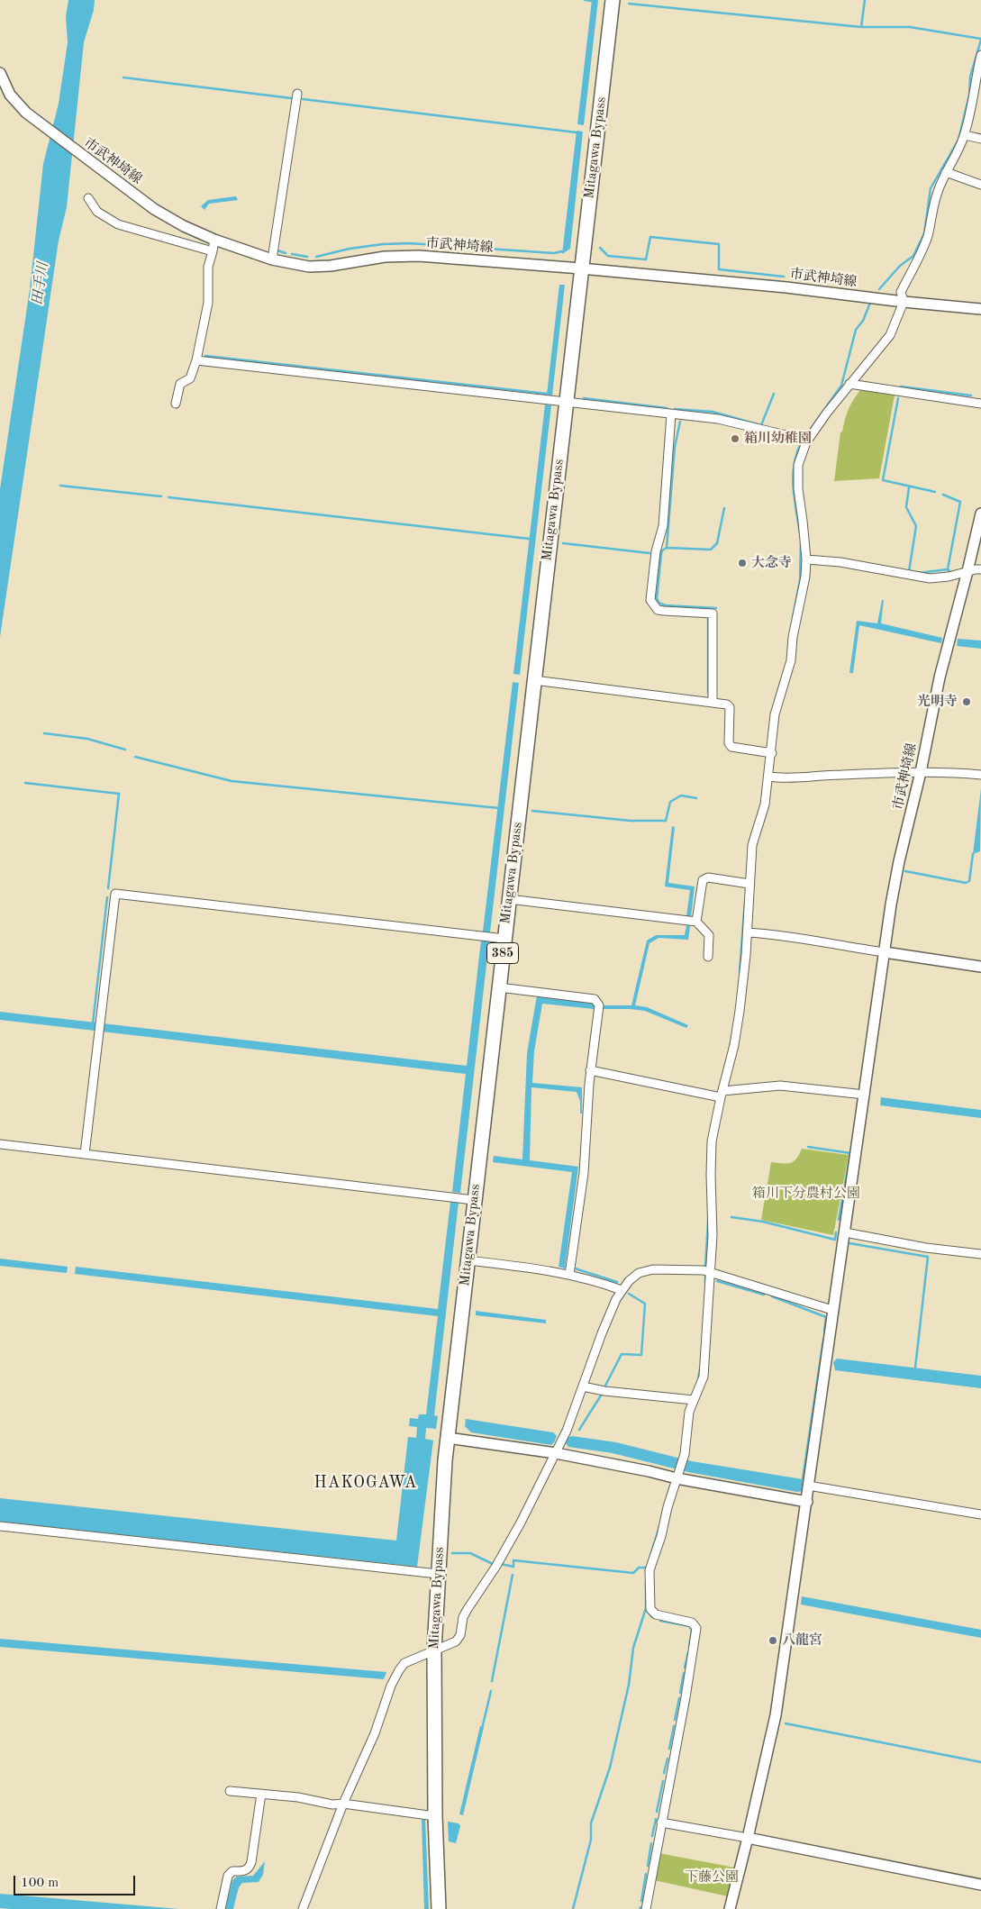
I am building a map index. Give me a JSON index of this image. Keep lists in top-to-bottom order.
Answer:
{
  "streets": {
    "highway": ["Mitagawa Bypass", "385"],
    "main road": ["市武神埼線"]
  },
  "crossings": [
    ["Mitagawa Bypass", "市武神埼線"]
  ],
  "districts": ["HAKOGAWA"],
  "water": ["田手川"],
  "parks": ["箱川下分農村公園", "下藤公園"],
  "places": [
    "箱川幼稚園",
    "大念寺",
    "光明寺",
    "八龍宮"
  ],
  "scale_bar": "100 m"
}
